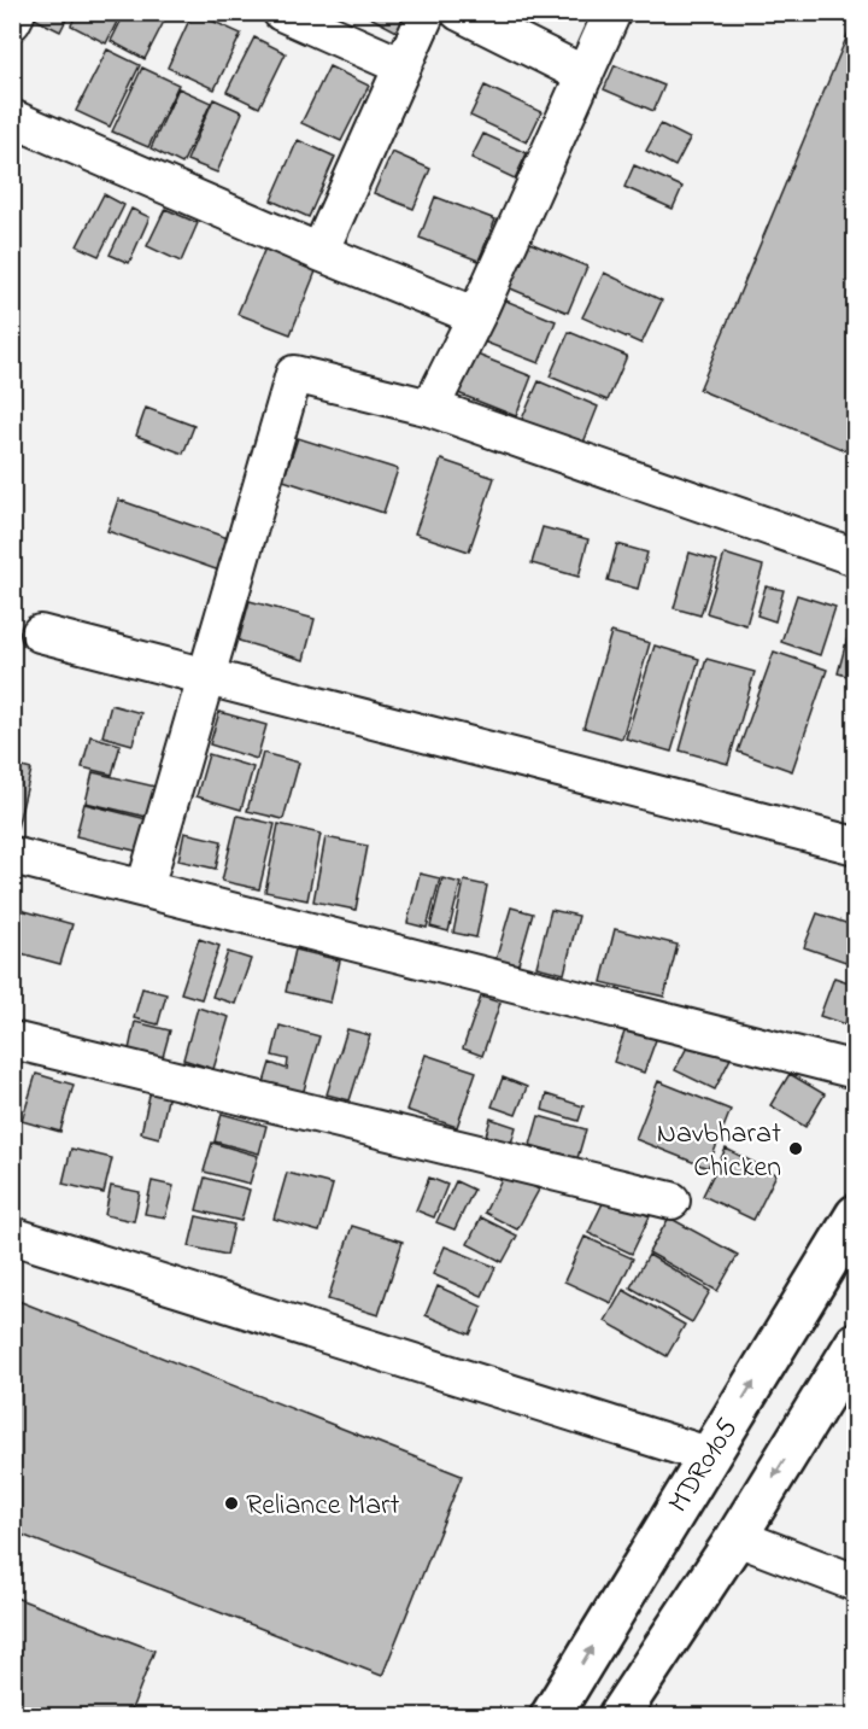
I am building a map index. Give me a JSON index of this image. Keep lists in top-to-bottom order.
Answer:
{
  "streets": {
    "main road": ["MDR0105"]
  },
  "places": ["Navbharat Chicken", "Reliance Mart"]
}
